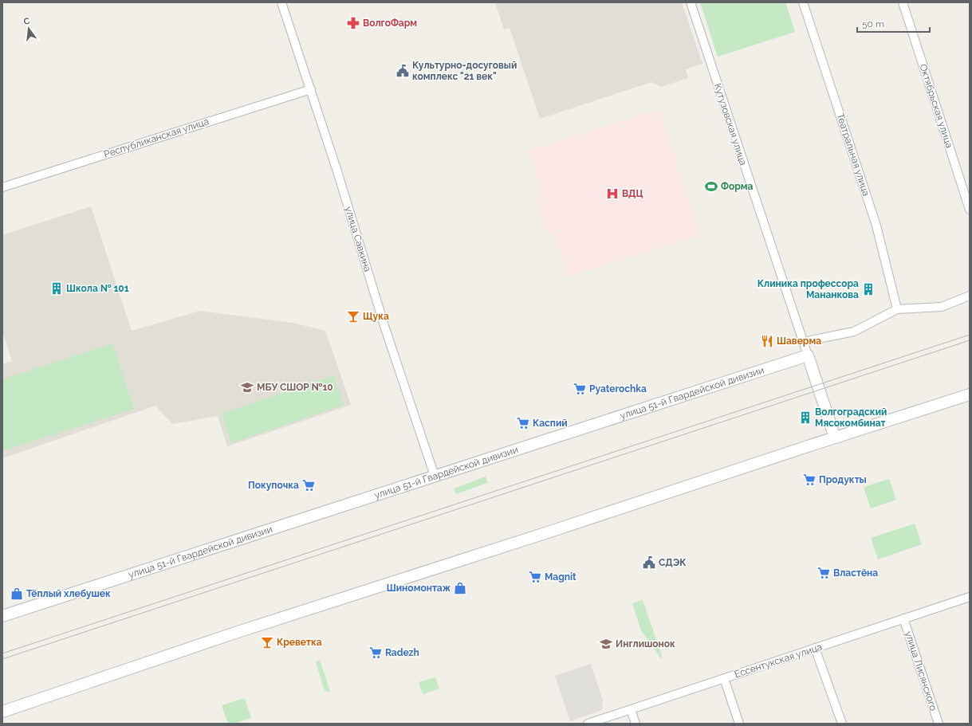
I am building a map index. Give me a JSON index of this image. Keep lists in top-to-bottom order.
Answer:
{
  "streets": {
    "main road": ["улица 51-й Гвардейской дивизии"],
    "street": [
      "Октябрьская улица",
      "Кутузовская улица",
      "Республиканская улица",
      "Театральная улица",
      "улица Савкина",
      "Ессентукская улица",
      "улица Лисянского"
    ]
  },
  "crossings": [
    ["Кутузовская улица", "улица 51-й Гвардейской дивизии"],
    ["Республиканская улица", "улица Савкина"],
    ["улица Савкина", "улица 51-й Гвардейской дивизии"],
    ["Ессентукская улица", "улица Лисянского"]
  ],
  "places": {
    "pharmacy": ["ВолгоФарм"],
    "public building": ["Культурно-досуговый комплекс \"21 век\"", "СДЭК"],
    "sports": ["Форма"],
    "hospital": ["ВДЦ"],
    "building": ["Школа № 101", "Клиника профессора Мананкова", "Волгоградский Мясокомбинат"],
    "bar": ["Щука", "Креветка"],
    "restaurant": ["Шаверма"],
    "school or university": ["МБУ СШОР №10", "Инглишонок"],
    "supermarket": [
      "Pyaterochka",
      "Каспий",
      "Продукты",
      "Покупочка",
      "Властёна",
      "Magnit",
      "Radezh"
    ],
    "shop": ["Шиномонтаж", "Тёплый хлебушек"]
  },
  "scale_bar": "50 m",
  "north": "top"
}
